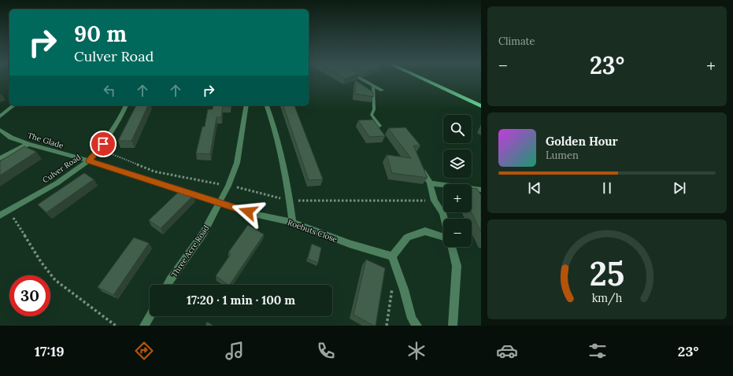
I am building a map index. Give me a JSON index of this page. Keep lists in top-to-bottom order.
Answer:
{
  "streets": {
    "street": [
      "The Glade",
      "Culver Road",
      "Roebuts Close",
      "Three Acre Road"
    ]
  },
  "crossings": [
    ["The Glade", "Culver Road"],
    ["The Glade", "Roebuts Close"],
    ["Culver Road", "Roebuts Close"],
    ["Roebuts Close", "Three Acre Road"]
  ],
  "page": {
    "tile": "Climate",
    "turn": ["90 m", "Culver Road"],
    "heat": ["−", "23°", "+"],
    "map_buttons": ["+", "−"],
    "song": ["Golden Hour", "Lumen"],
    "limit": "30",
    "trip": "17:20 · 1 min · 100 m",
    "tabs": ["17:19", "23°"],
    "gauge": ["25", "km/h"]
  }
}
